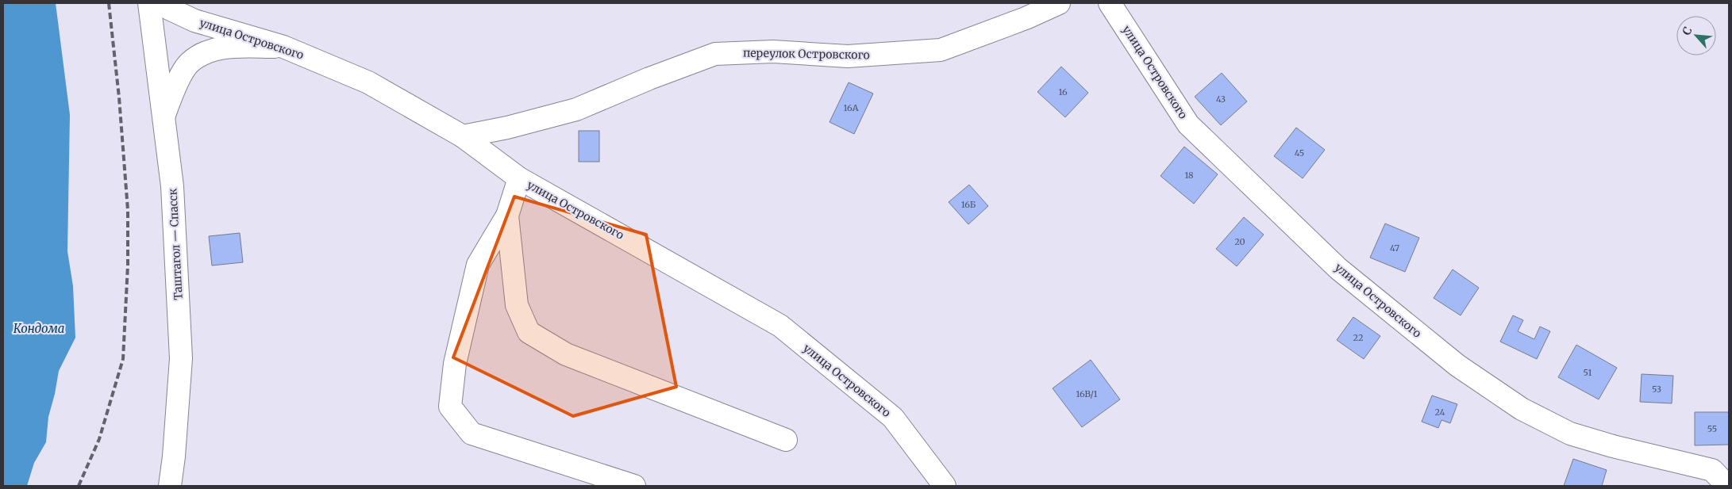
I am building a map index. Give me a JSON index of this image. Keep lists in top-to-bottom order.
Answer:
{
  "streets": {
    "street": ["улица Островского", "переулок Островского", "Таштагол — Спасск"]
  },
  "crossings": [
    ["улица Островского", "переулок Островского"]
  ],
  "water": ["Кондома"],
  "house_numbers": [
    "16",
    "43",
    "16А",
    "45",
    "18",
    "16Б",
    "20",
    "47",
    "22",
    "51",
    "53",
    "16В/1",
    "24",
    "55"
  ],
  "north": "top left"
}
